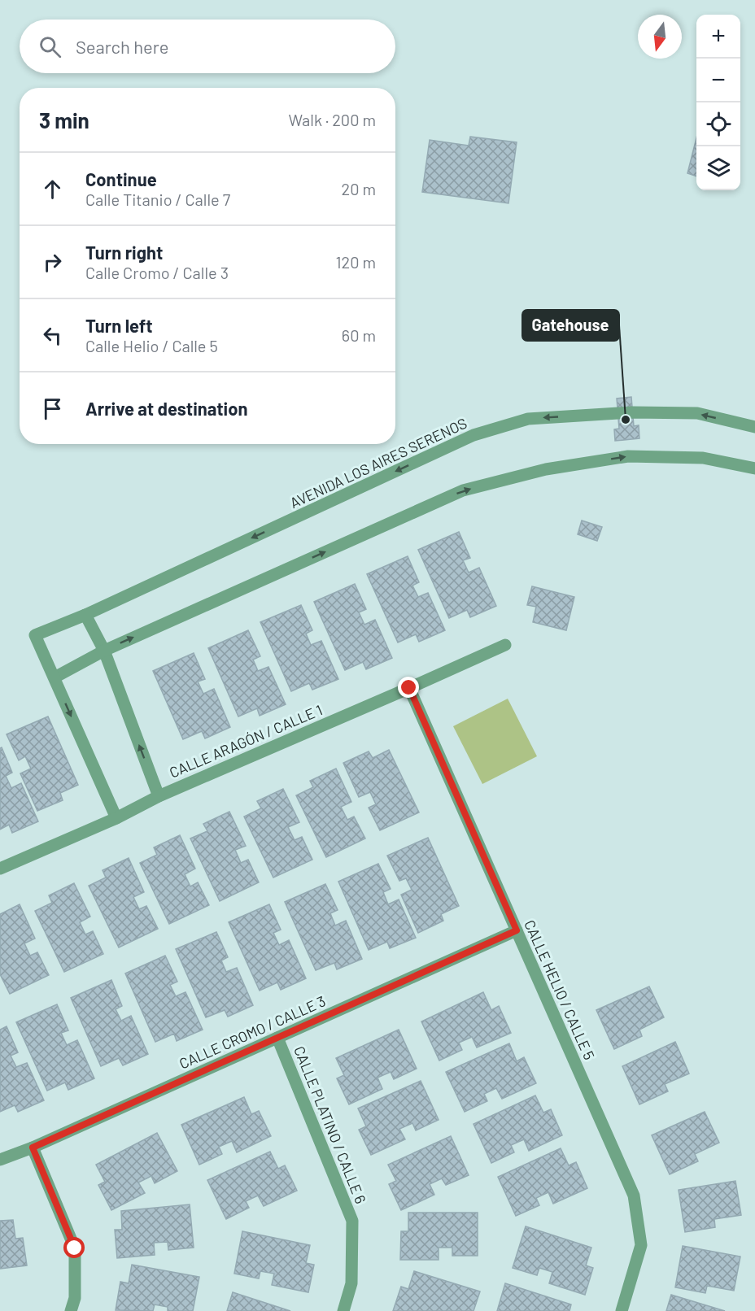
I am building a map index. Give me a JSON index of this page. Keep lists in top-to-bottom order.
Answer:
{
  "streets": {
    "street": [
      "AVENIDA LOS AIRES SERENOS",
      "CALLE ARAGÓN / CALLE 1",
      "CALLE HELIO / CALLE 5",
      "CALLE CROMO / CALLE 3",
      "CALLE PLATINO / CALLE 6"
    ]
  },
  "crossings": [
    ["CALLE ARAGÓN / CALLE 1", "CALLE HELIO / CALLE 5"],
    ["CALLE HELIO / CALLE 5", "CALLE CROMO / CALLE 3"],
    ["CALLE CROMO / CALLE 3", "CALLE PLATINO / CALLE 6"]
  ],
  "places": ["Gatehouse"],
  "north": "bottom",
  "page": {
    "map_buttons": ["+", "−"],
    "search": "Search here",
    "heading": ["3 min", "Walk · 200 m"],
    "list": [
      ["Continue", "Calle Titanio / Calle 7", "20 m"],
      ["Turn right", "Calle Cromo / Calle 3", "120 m"],
      ["Turn left", "Calle Helio / Calle 5", "60 m"],
      "Arrive at destination"
    ]
  }
}
